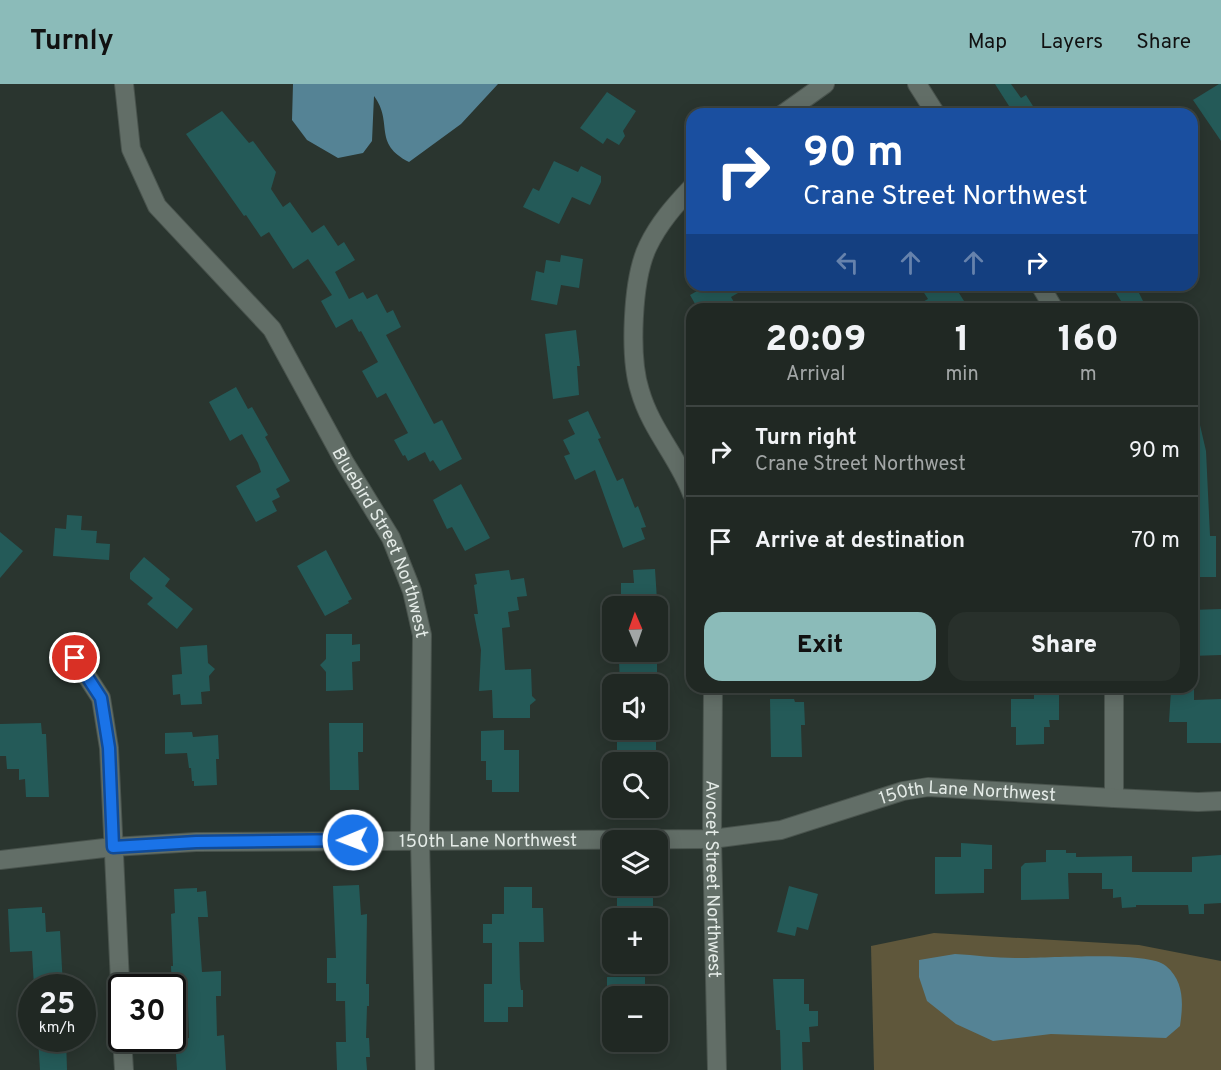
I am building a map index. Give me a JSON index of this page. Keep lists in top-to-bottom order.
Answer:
{
  "streets": {
    "street": ["Bluebird Street Northwest", "150th Lane Northwest", "Avocet Street Northwest"]
  },
  "crossings": [
    ["Bluebird Street Northwest", "150th Lane Northwest"],
    ["150th Lane Northwest", "Avocet Street Northwest"]
  ],
  "north": "top",
  "page": {
    "header": "Turnly",
    "nav": ["Map", "Layers", "Share"],
    "turn": ["90 m", "Crane Street Northwest"],
    "eta": [
      "20:09",
      "Arrival",
      "1",
      "min",
      "160",
      "m"
    ],
    "list": [
      {
        "name": "Turn right",
        "note": "Crane Street Northwest",
        "value": "90 m"
      },
      {
        "name": "Arrive at destination",
        "value": "70 m"
      }
    ],
    "map_buttons": ["+", "−"],
    "buttons": ["Exit", "Share"],
    "speed": "25 km/h",
    "limit": "30"
  }
}
